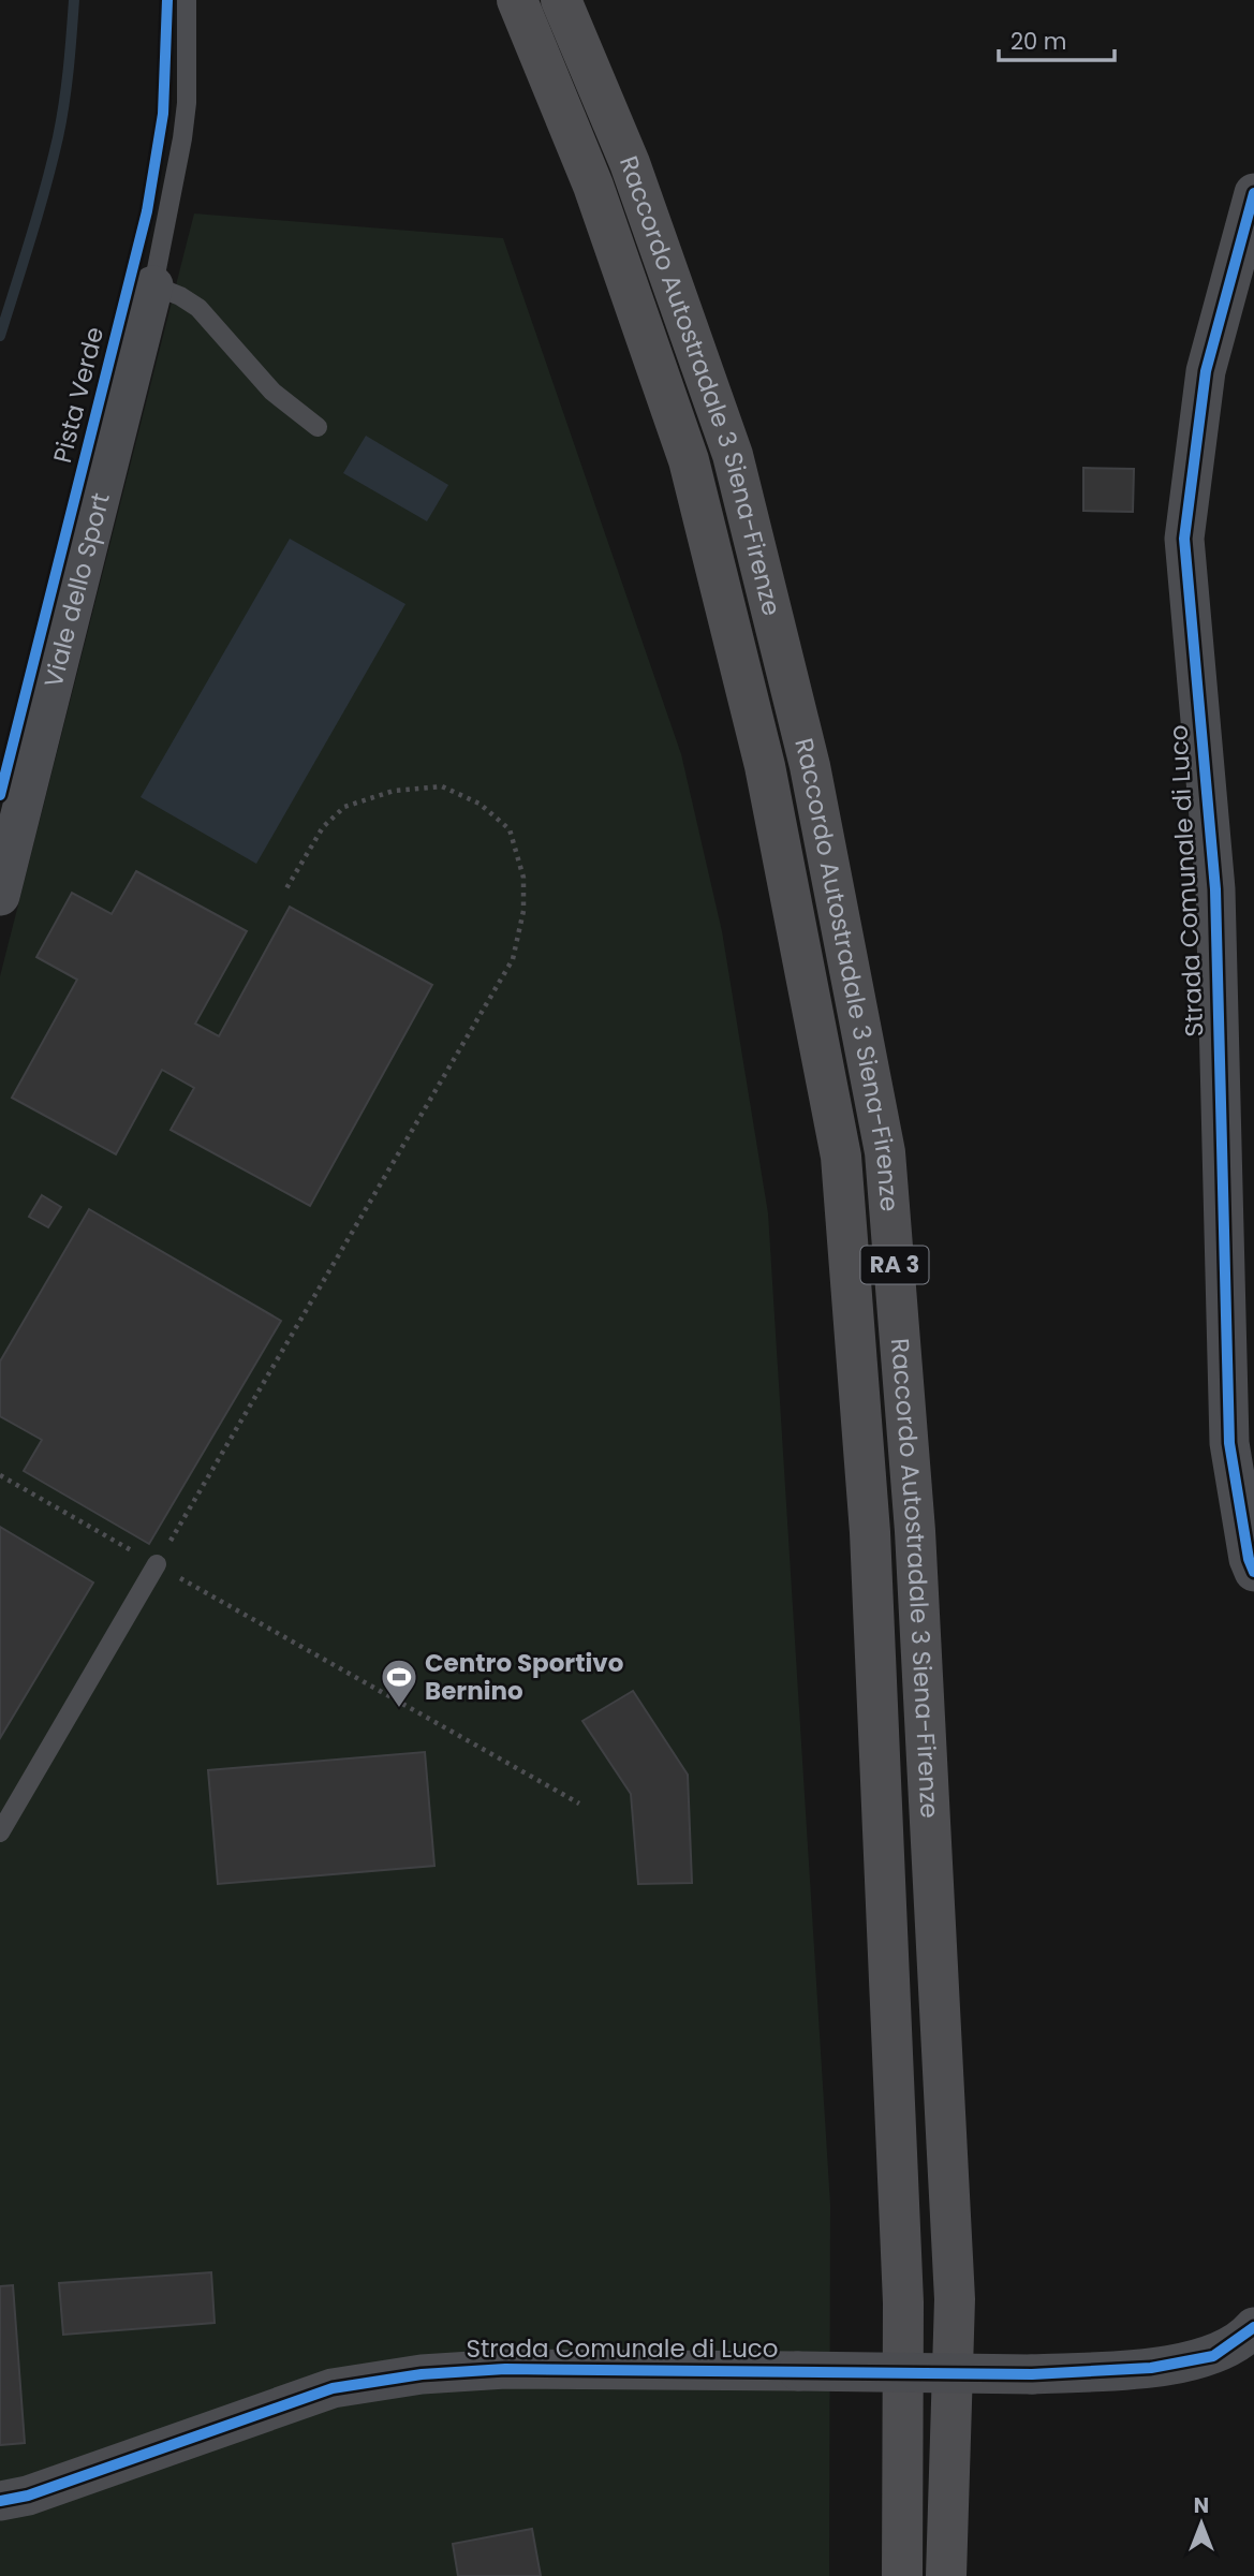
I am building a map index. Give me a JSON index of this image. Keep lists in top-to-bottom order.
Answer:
{
  "streets": {
    "highway": ["Raccordo Autostradale 3 Siena-Firenze", "RA 3"],
    "street": ["Viale dello Sport", "Strada Comunale di Luco"],
    "cycle path": ["Pista Verde"]
  },
  "places": {
    "sports": ["Centro Sportivo Bernino"]
  },
  "scale_bar": "20 m",
  "north": "top"
}
